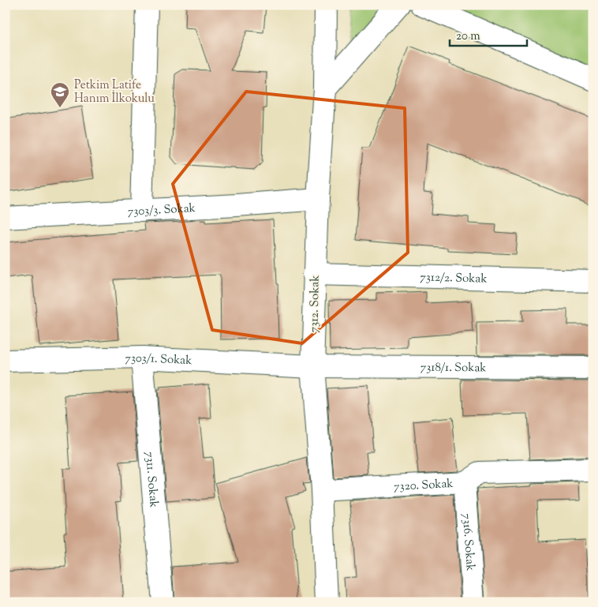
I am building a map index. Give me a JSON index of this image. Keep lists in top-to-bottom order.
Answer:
{
  "streets": {
    "street": [
      "7303/3. Sokak",
      "7312/2. Sokak",
      "7312. Sokak",
      "7303/1. Sokak",
      "7318/1. Sokak",
      "7311. Sokak",
      "7320. Sokak",
      "7316. Sokak"
    ]
  },
  "crossings": [
    ["7303/3. Sokak", "7312. Sokak"],
    ["7312/2. Sokak", "7312. Sokak"],
    ["7312. Sokak", "7303/1. Sokak"],
    ["7312. Sokak", "7318/1. Sokak"],
    ["7312. Sokak", "7320. Sokak"],
    ["7303/1. Sokak", "7318/1. Sokak"],
    ["7303/1. Sokak", "7311. Sokak"],
    ["7320. Sokak", "7316. Sokak"]
  ],
  "places": {
    "school or university": ["Petkim Latife Hanım İlkokulu"]
  },
  "scale_bar": "20 m"
}
